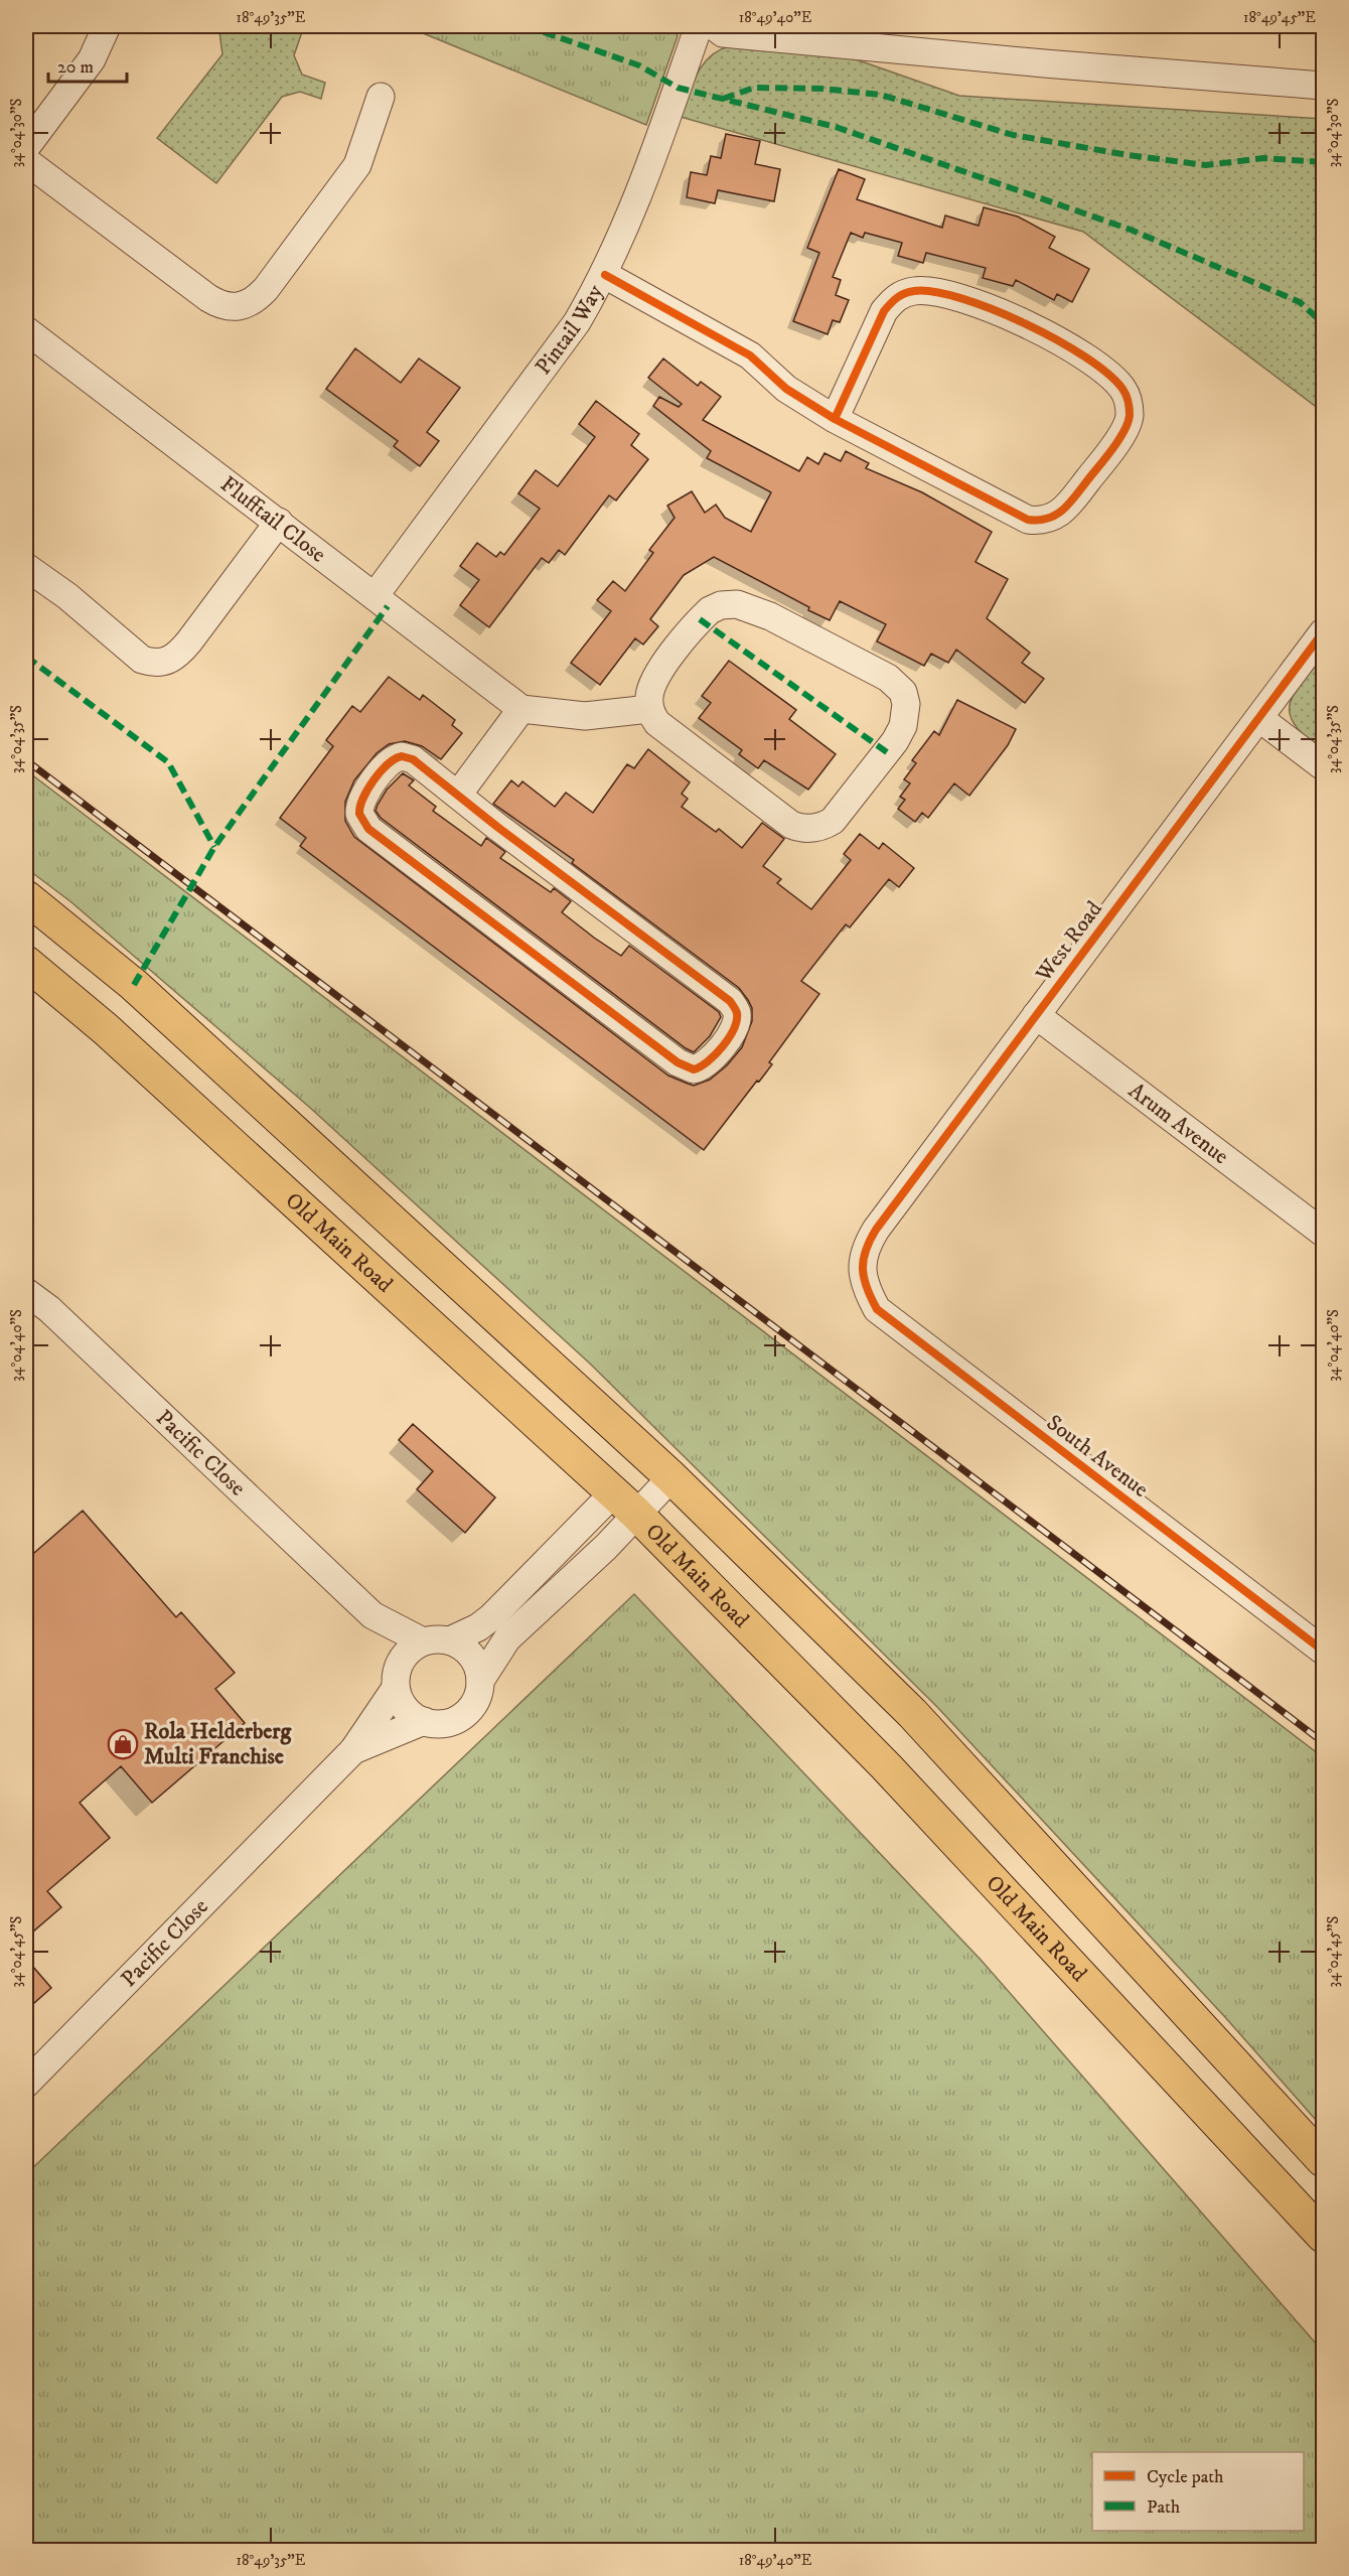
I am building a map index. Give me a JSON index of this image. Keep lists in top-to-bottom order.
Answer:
{
  "streets": {
    "main road": ["Old Main Road"],
    "street": [
      "Pintail Way",
      "Flufftail Close",
      "West Road",
      "Arum Avenue",
      "Pacific Close",
      "South Avenue"
    ]
  },
  "crossings": [
    ["Pintail Way", "Flufftail Close"],
    ["West Road", "Arum Avenue"],
    ["West Road", "South Avenue"]
  ],
  "places": {
    "shop": ["Rola Helderberg Multi Franchise"]
  },
  "legend": ["Cycle path", "Path"],
  "scale_bar": "20 m",
  "coordinates": [
    "18°49'35\"E",
    "18°49'40\"E",
    "18°49'45\"E",
    "34°04'30\"S",
    "34°04'35\"S",
    "34°04'40\"S",
    "34°04'45\"S"
  ]
}
